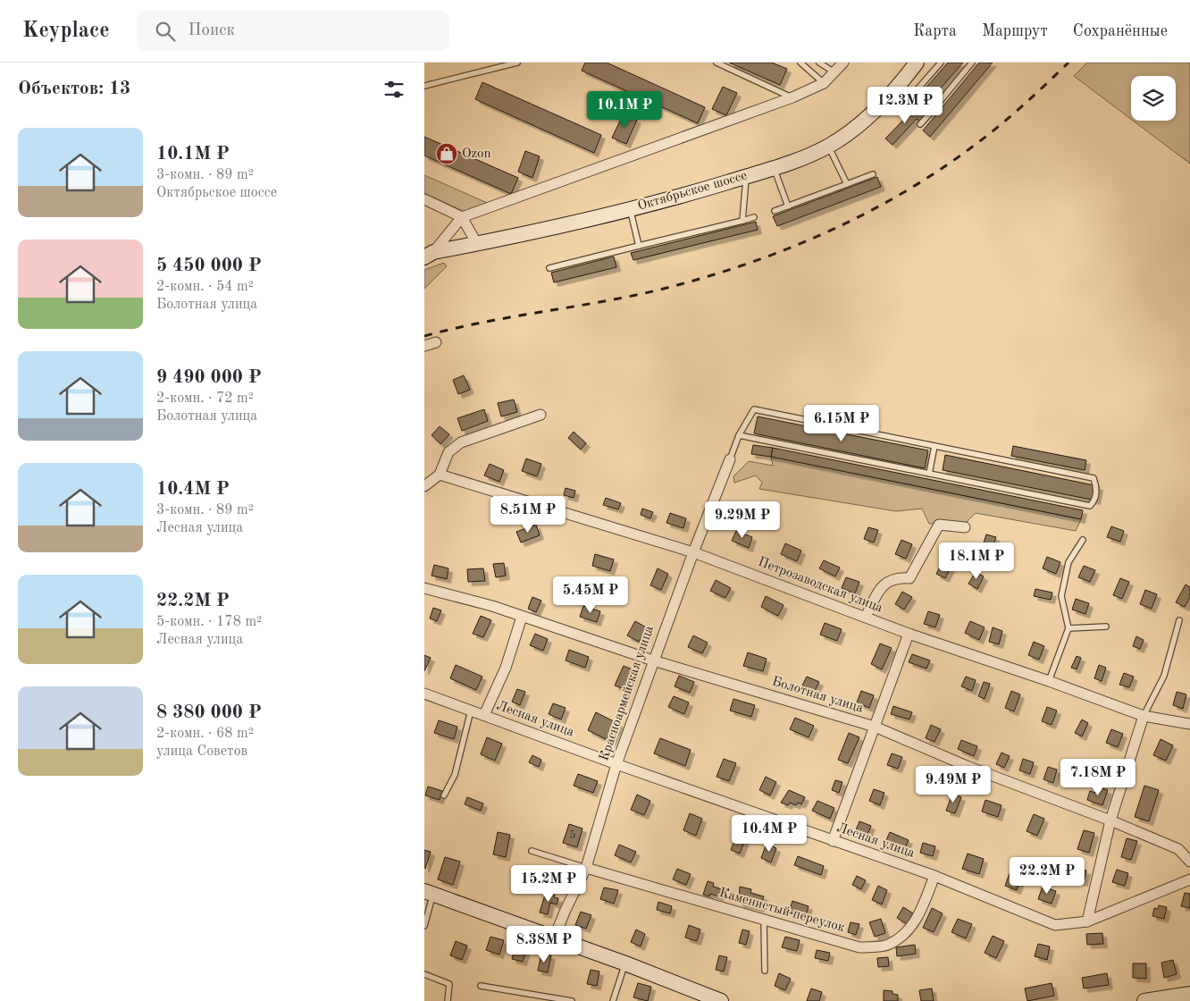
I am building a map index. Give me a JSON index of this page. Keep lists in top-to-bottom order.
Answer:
{
  "streets": {
    "main road": ["Октябрьское шоссе"],
    "street": [
      "Петрозаводская улица",
      "Красноармейская улица",
      "Болотная улица",
      "Лесная улица",
      "Каменистый переулок"
    ]
  },
  "crossings": [
    ["Петрозаводская улица", "Красноармейская улица"],
    ["Красноармейская улица", "Болотная улица"],
    ["Красноармейская улица", "Лесная улица"],
    ["Красноармейская улица", "Каменистый переулок"],
    ["Лесная улица", "Каменистый переулок"]
  ],
  "places": {
    "shop": ["Ozon"]
  },
  "house_numbers": ["5"],
  "page": {
    "header": "Keyplace",
    "search": "Поиск",
    "nav": ["Карта", "Маршрут", "Сохранённые"],
    "heading": "Объектов: 13",
    "price": [
      "12.3M ₽",
      "10.1M ₽",
      "6.15M ₽",
      "8.51M ₽",
      "9.29M ₽",
      "18.1M ₽",
      "5.45M ₽",
      "7.18M ₽",
      "9.49M ₽",
      "10.4M ₽",
      "22.2M ₽",
      "15.2M ₽",
      "8.38M ₽"
    ],
    "list": [
      {
        "name": "10.1M ₽",
        "note": "3-комн. · 89 m² · Октябрьское шоссе"
      },
      {
        "name": "5 450 000 ₽",
        "note": "2-комн. · 54 m² · Болотная улица"
      },
      {
        "name": "9 490 000 ₽",
        "note": "2-комн. · 72 m² · Болотная улица"
      },
      {
        "name": "10.4M ₽",
        "note": "3-комн. · 89 m² · Лесная улица"
      },
      {
        "name": "22.2M ₽",
        "note": "5-комн. · 178 m² · Лесная улица"
      },
      {
        "name": "8 380 000 ₽",
        "note": "2-комн. · 68 m² · улица Советов"
      }
    ]
  }
}
